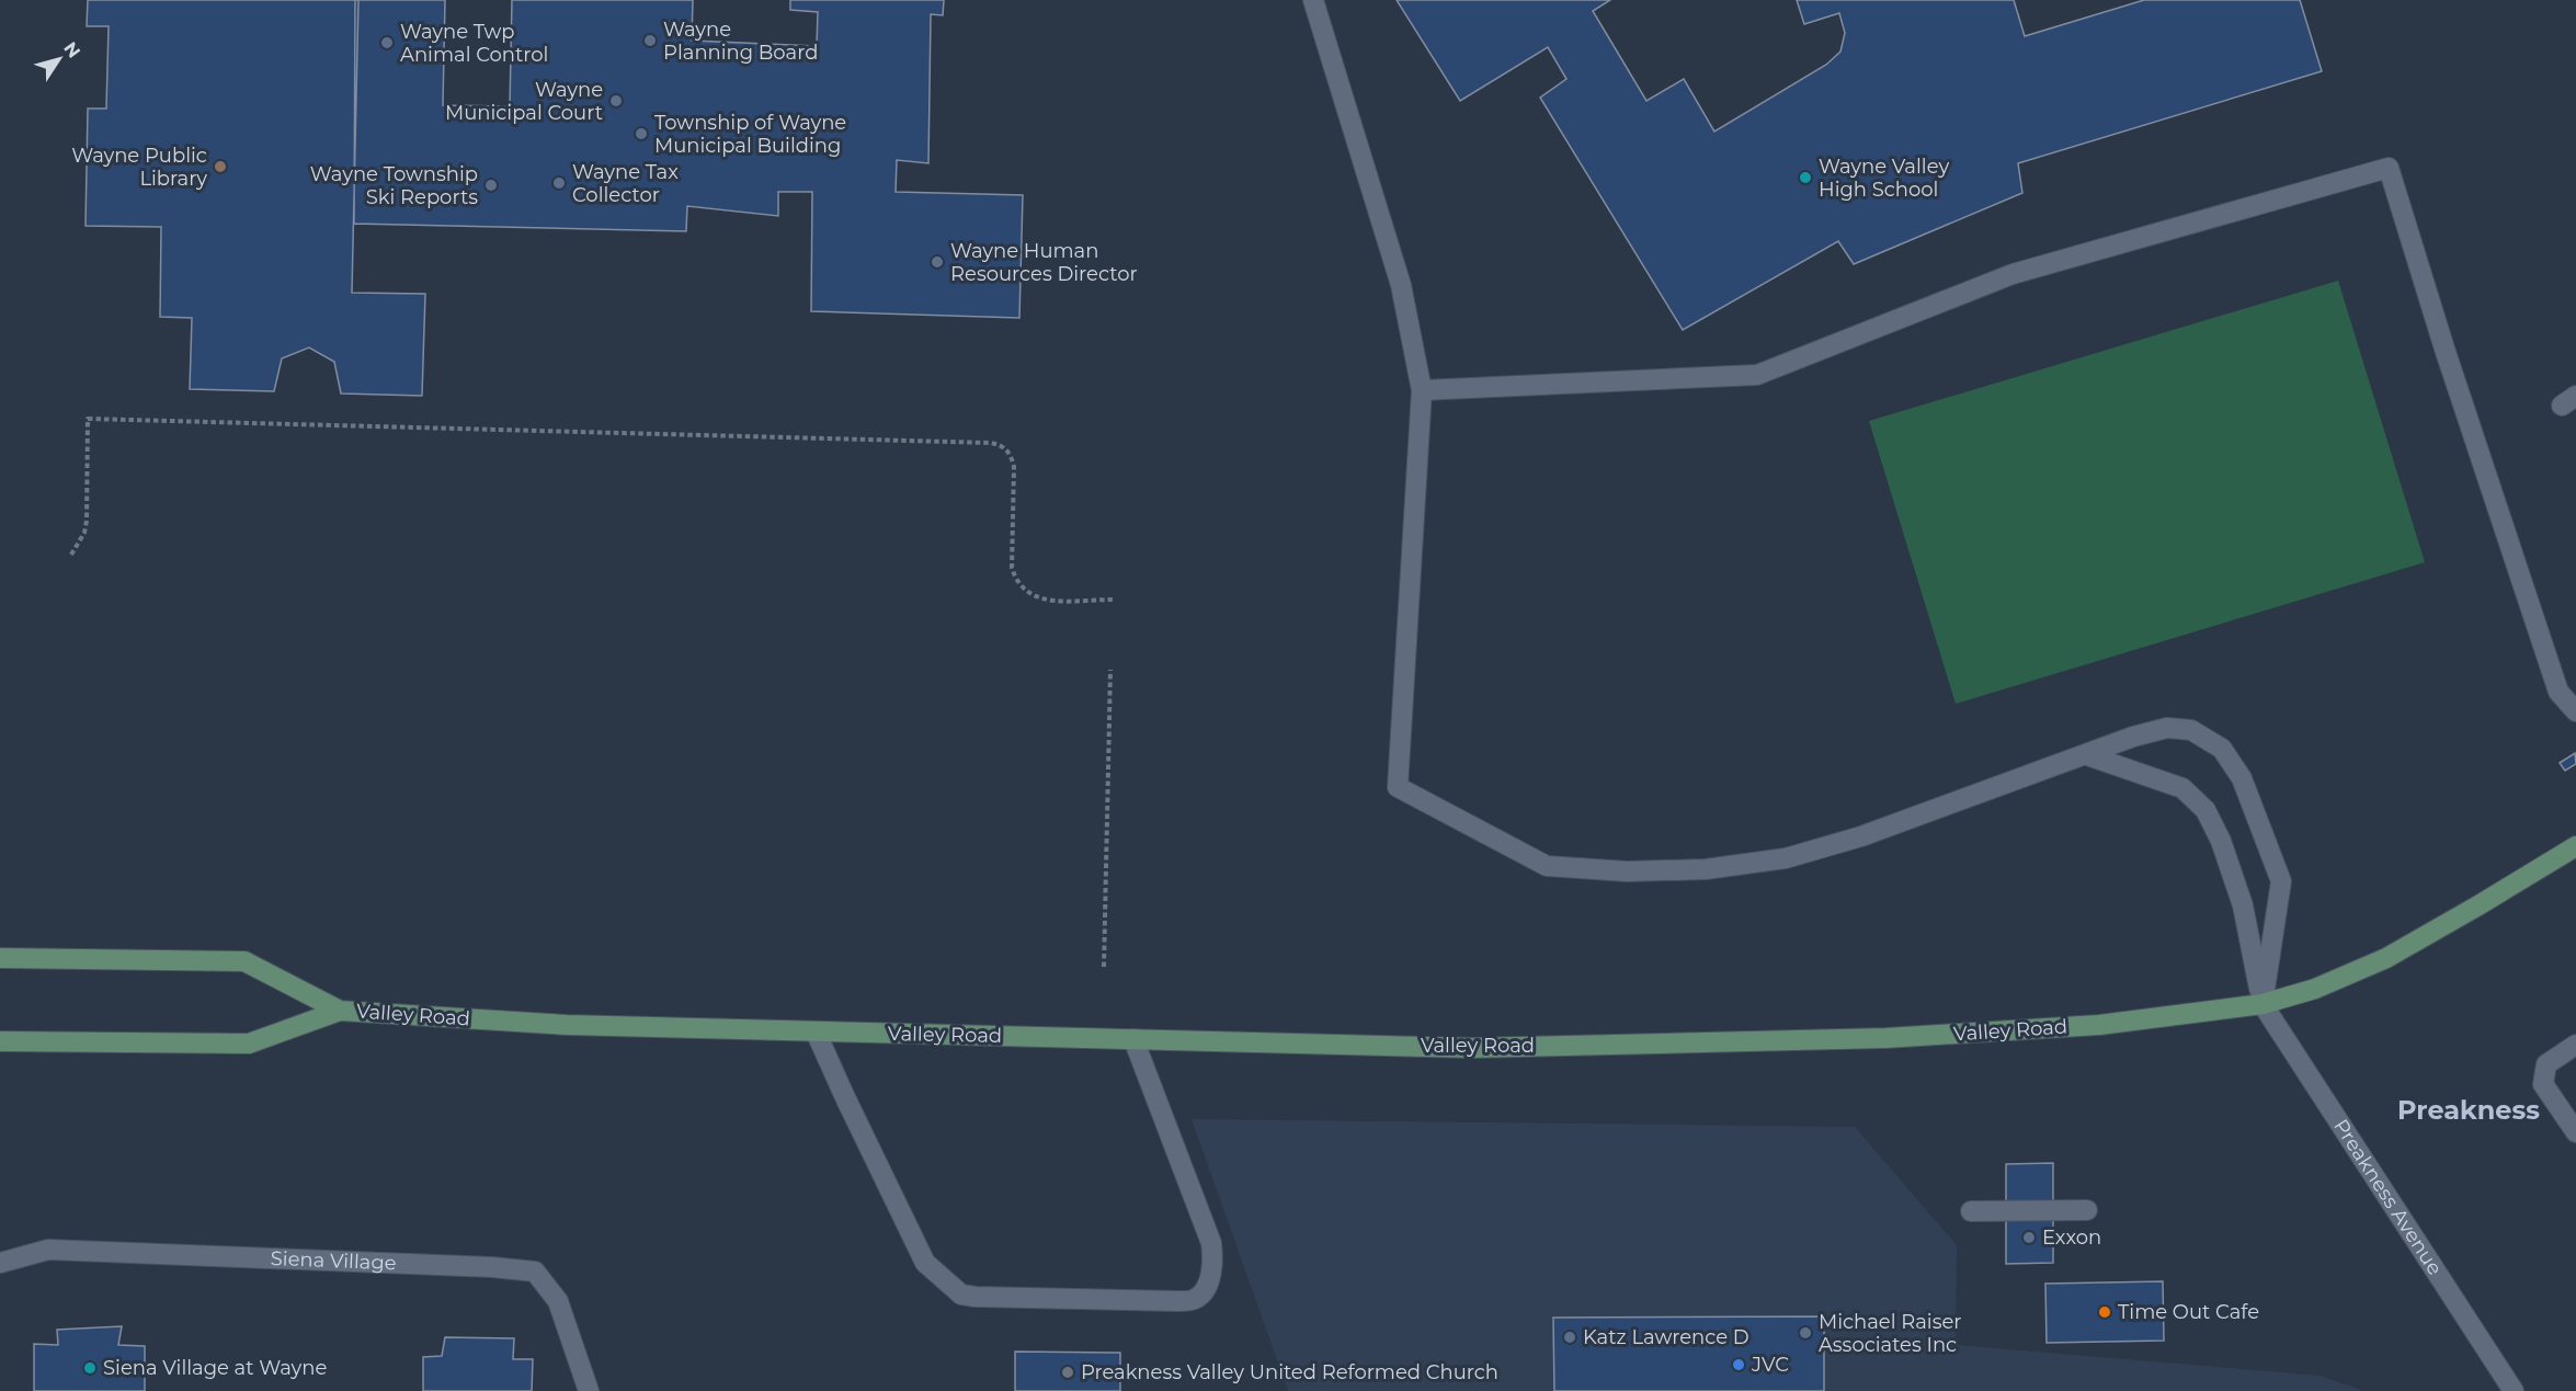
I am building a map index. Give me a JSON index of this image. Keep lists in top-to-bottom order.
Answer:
{
  "streets": {
    "main road": ["Valley Road", "Preakness Avenue", "Siena Village"]
  },
  "crossings": [
    ["Valley Road", "Preakness Avenue"]
  ],
  "districts": ["Preakness"],
  "places": [
    "Wayne Planning Board",
    "Wayne Twp Animal Control",
    "Wayne Municipal Court",
    "Township of Wayne Municipal Building",
    "Wayne Public Library",
    "Wayne Valley High School",
    "Wayne Tax Collector",
    "Wayne Township Ski Reports",
    "Wayne Human Resources Director",
    "Exxon",
    "Time Out Cafe",
    "Michael Raiser Associates Inc",
    "Katz Lawrence D",
    "JVC",
    "Siena Village at Wayne",
    "Preakness Valley United Reformed Church"
  ],
  "north": "top right"
}
